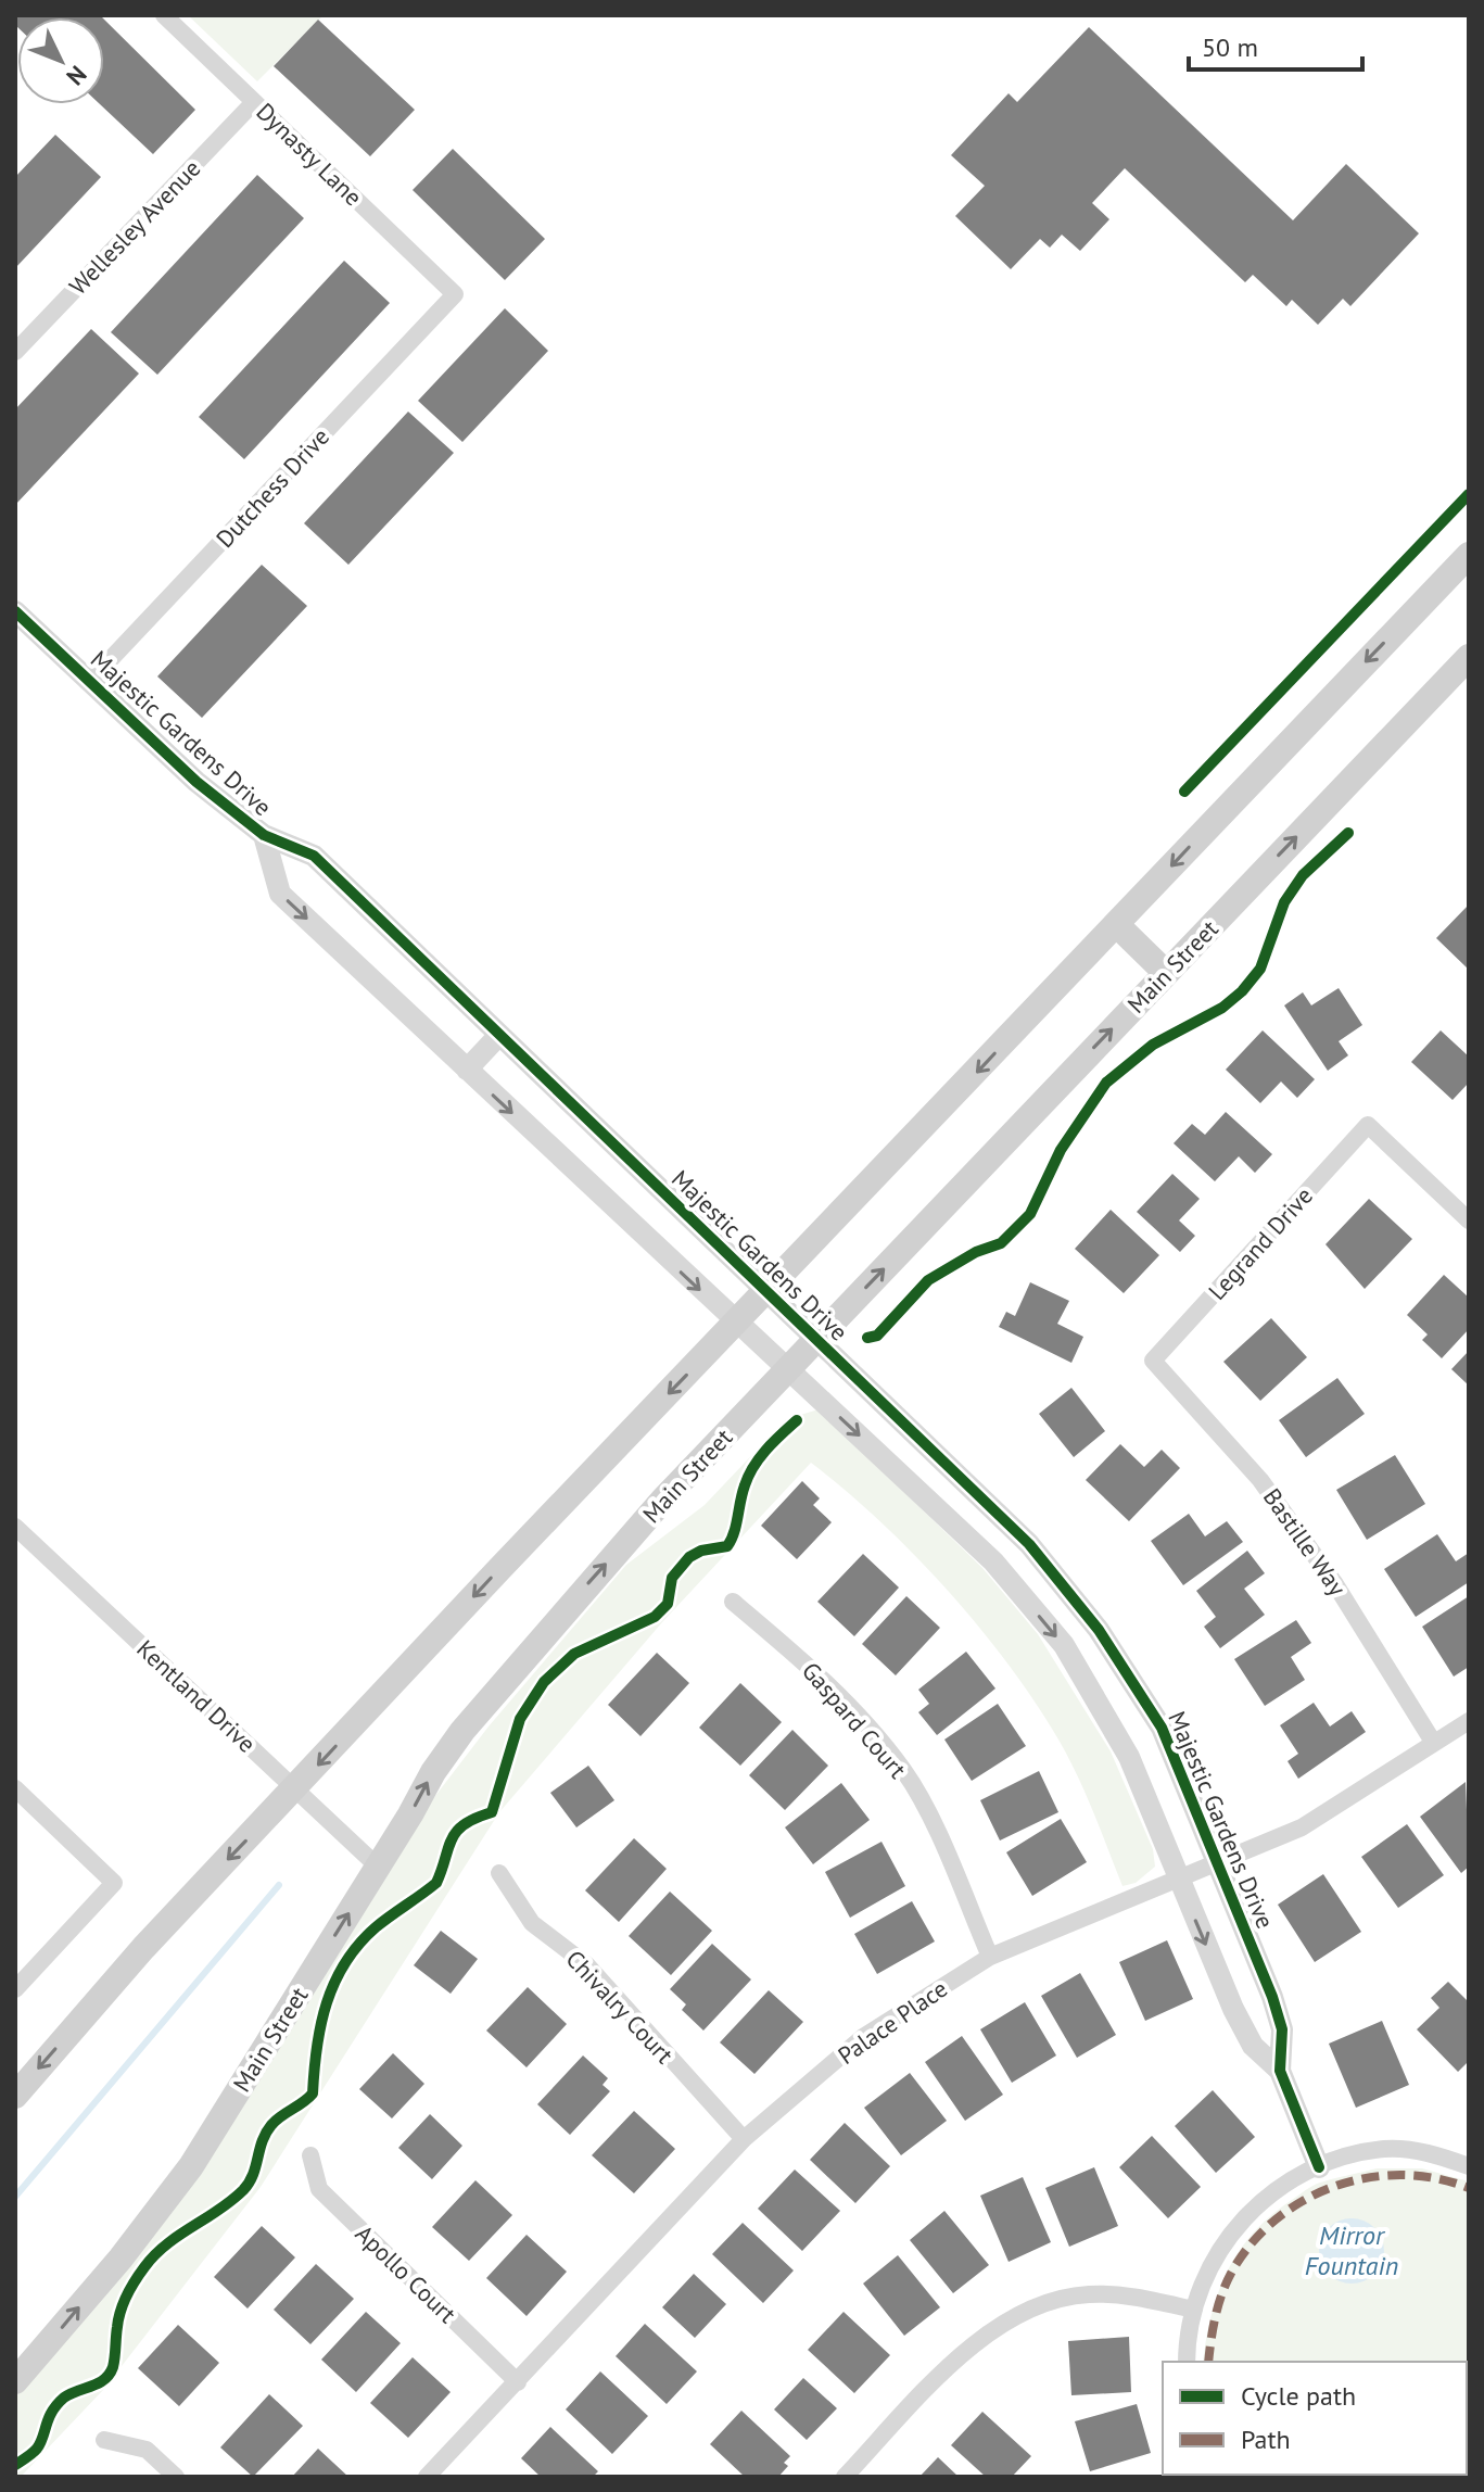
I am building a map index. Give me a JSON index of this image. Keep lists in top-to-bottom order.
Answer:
{
  "streets": {
    "main road": ["Main Street"],
    "street": [
      "Dynasty Lane",
      "Wellesley Avenue",
      "Dutchess Drive",
      "Majestic Gardens Drive",
      "Legrand Drive",
      "Bastille Way",
      "Kentland Drive",
      "Gaspard Court",
      "Chivalry Court",
      "Palace Place",
      "Apollo Court"
    ]
  },
  "crossings": [
    ["Dynasty Lane", "Wellesley Avenue"],
    ["Dynasty Lane", "Dutchess Drive"],
    ["Dutchess Drive", "Majestic Gardens Drive"],
    ["Majestic Gardens Drive", "Main Street"],
    ["Majestic Gardens Drive", "Palace Place"],
    ["Main Street", "Kentland Drive"],
    ["Legrand Drive", "Bastille Way"],
    ["Bastille Way", "Palace Place"],
    ["Gaspard Court", "Palace Place"],
    ["Chivalry Court", "Palace Place"],
    ["Palace Place", "Apollo Court"]
  ],
  "water": ["Mirror Fountain"],
  "legend": ["Cycle path", "Path"],
  "scale_bar": "50 m",
  "north": "bottom right"
}
